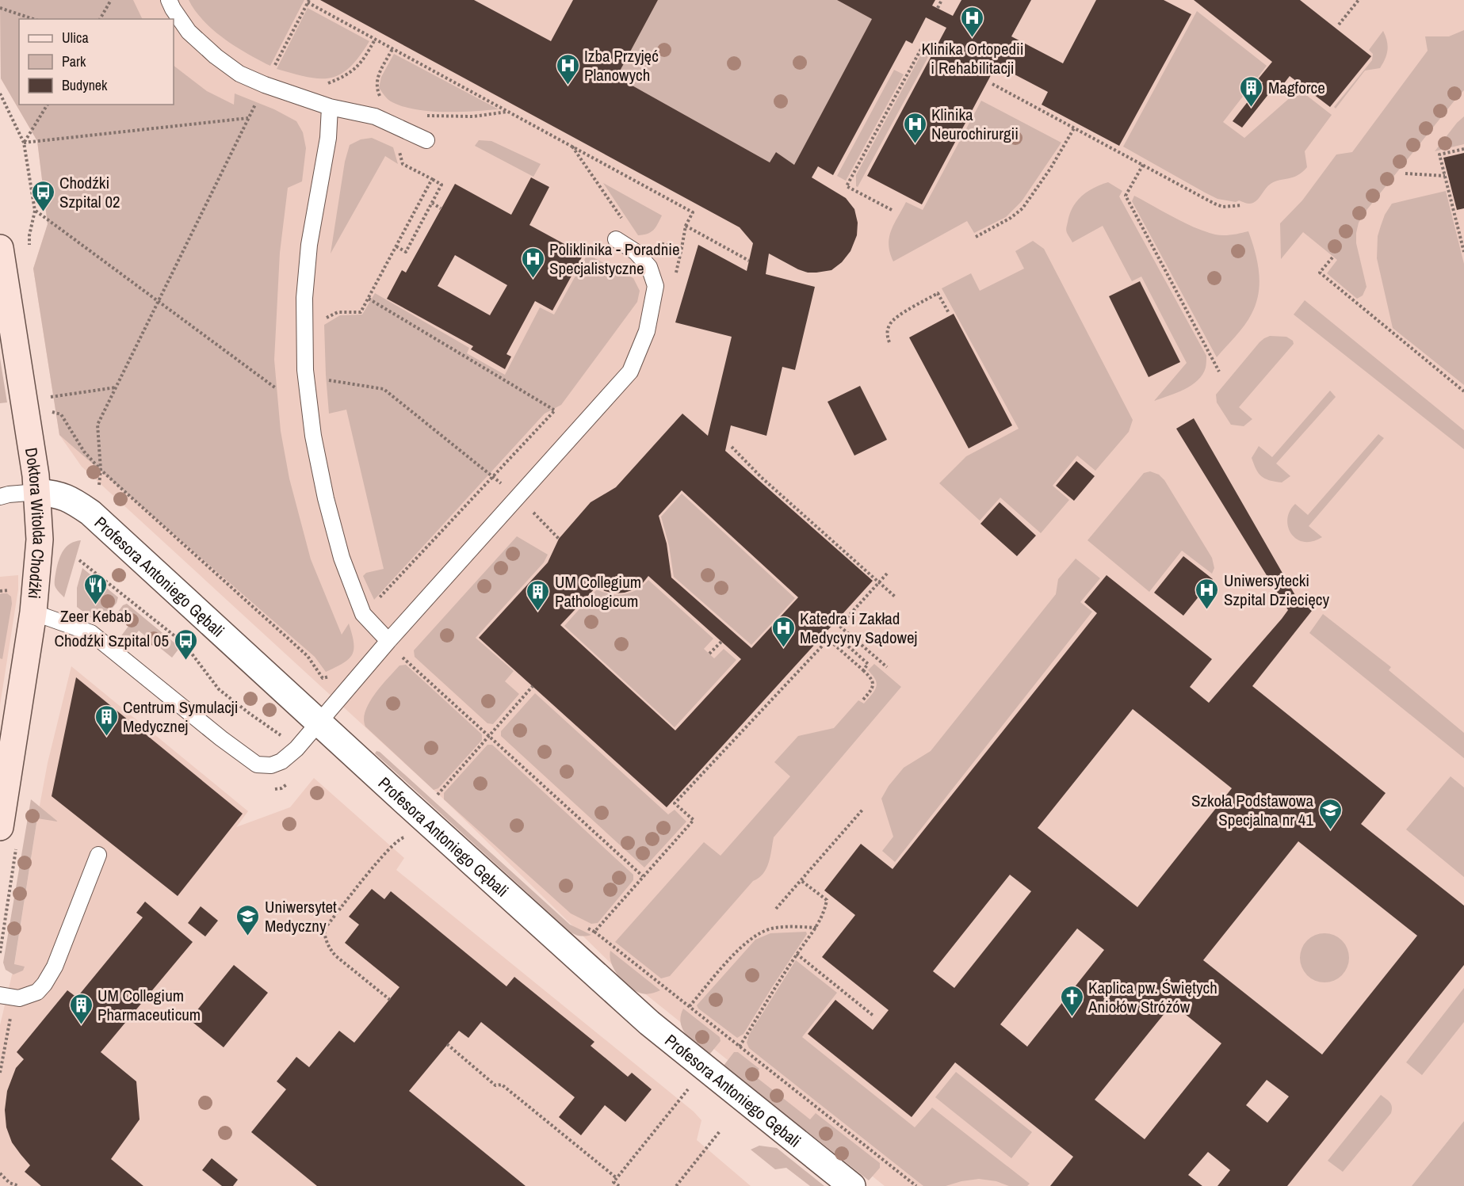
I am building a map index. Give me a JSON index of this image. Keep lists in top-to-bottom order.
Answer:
{
  "streets": {
    "street": ["Doktora Witolda Chodźki", "Profesora Antoniego Gębali"]
  },
  "crossings": [
    ["Doktora Witolda Chodźki", "Profesora Antoniego Gębali"]
  ],
  "places": {
    "hospital": [
      "Klinika Ortopedii i Rehabilitacji",
      "Izba Przyjęć Planowych",
      "Klinika Neurochirurgii",
      "Poliklinika - Poradnie Specjalistyczne",
      "Uniwersytecki Szpital Dziecięcy",
      "Katedra i Zakład Medycyny Sądowej"
    ],
    "building": [
      "Magforce",
      "UM Collegium Pathologicum",
      "Centrum Symulacji Medycznej",
      "UM Collegium Pharmaceuticum"
    ],
    "bus stop": ["Chodźki Szpital 02", "Chodźki Szpital 05"],
    "restaurant": ["Zeer Kebab"],
    "school or university": ["Szkoła Podstawowa Specjalna nr 41", "Uniwersytet Medyczny"],
    "church": ["Kaplica pw. Świętych Aniołów Stróżów"]
  },
  "legend": ["Ulica", "Park", "Budynek"]
}
